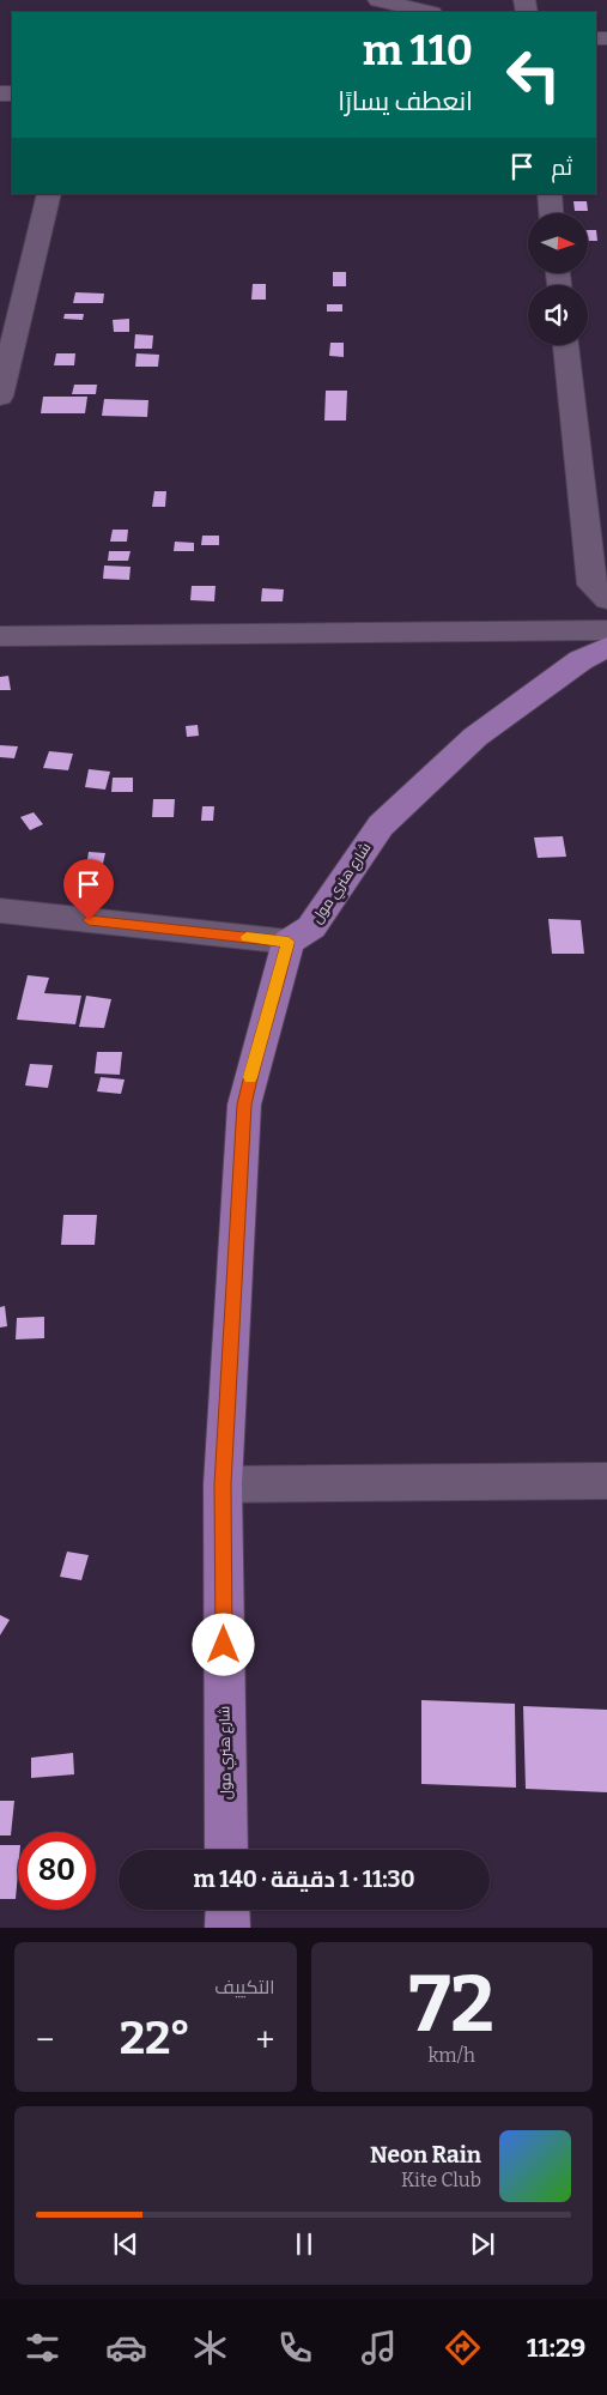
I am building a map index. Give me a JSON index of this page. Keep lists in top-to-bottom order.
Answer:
{
  "streets": {
    "highway": ["شارع هنري مول"]
  },
  "north": "right",
  "page": {
    "turn": ["110 m", "انعطف يسارًا"],
    "then": "ثم",
    "limit": "80",
    "trip": "11:30 · 1 دقيقة · 140 m",
    "tile": [
      ["72", "km/h"],
      "التكييف"
    ],
    "heat": ["−", "22°", "+"],
    "song": ["Neon Rain", "Kite Club"],
    "tabs": "11:29"
  }
}
